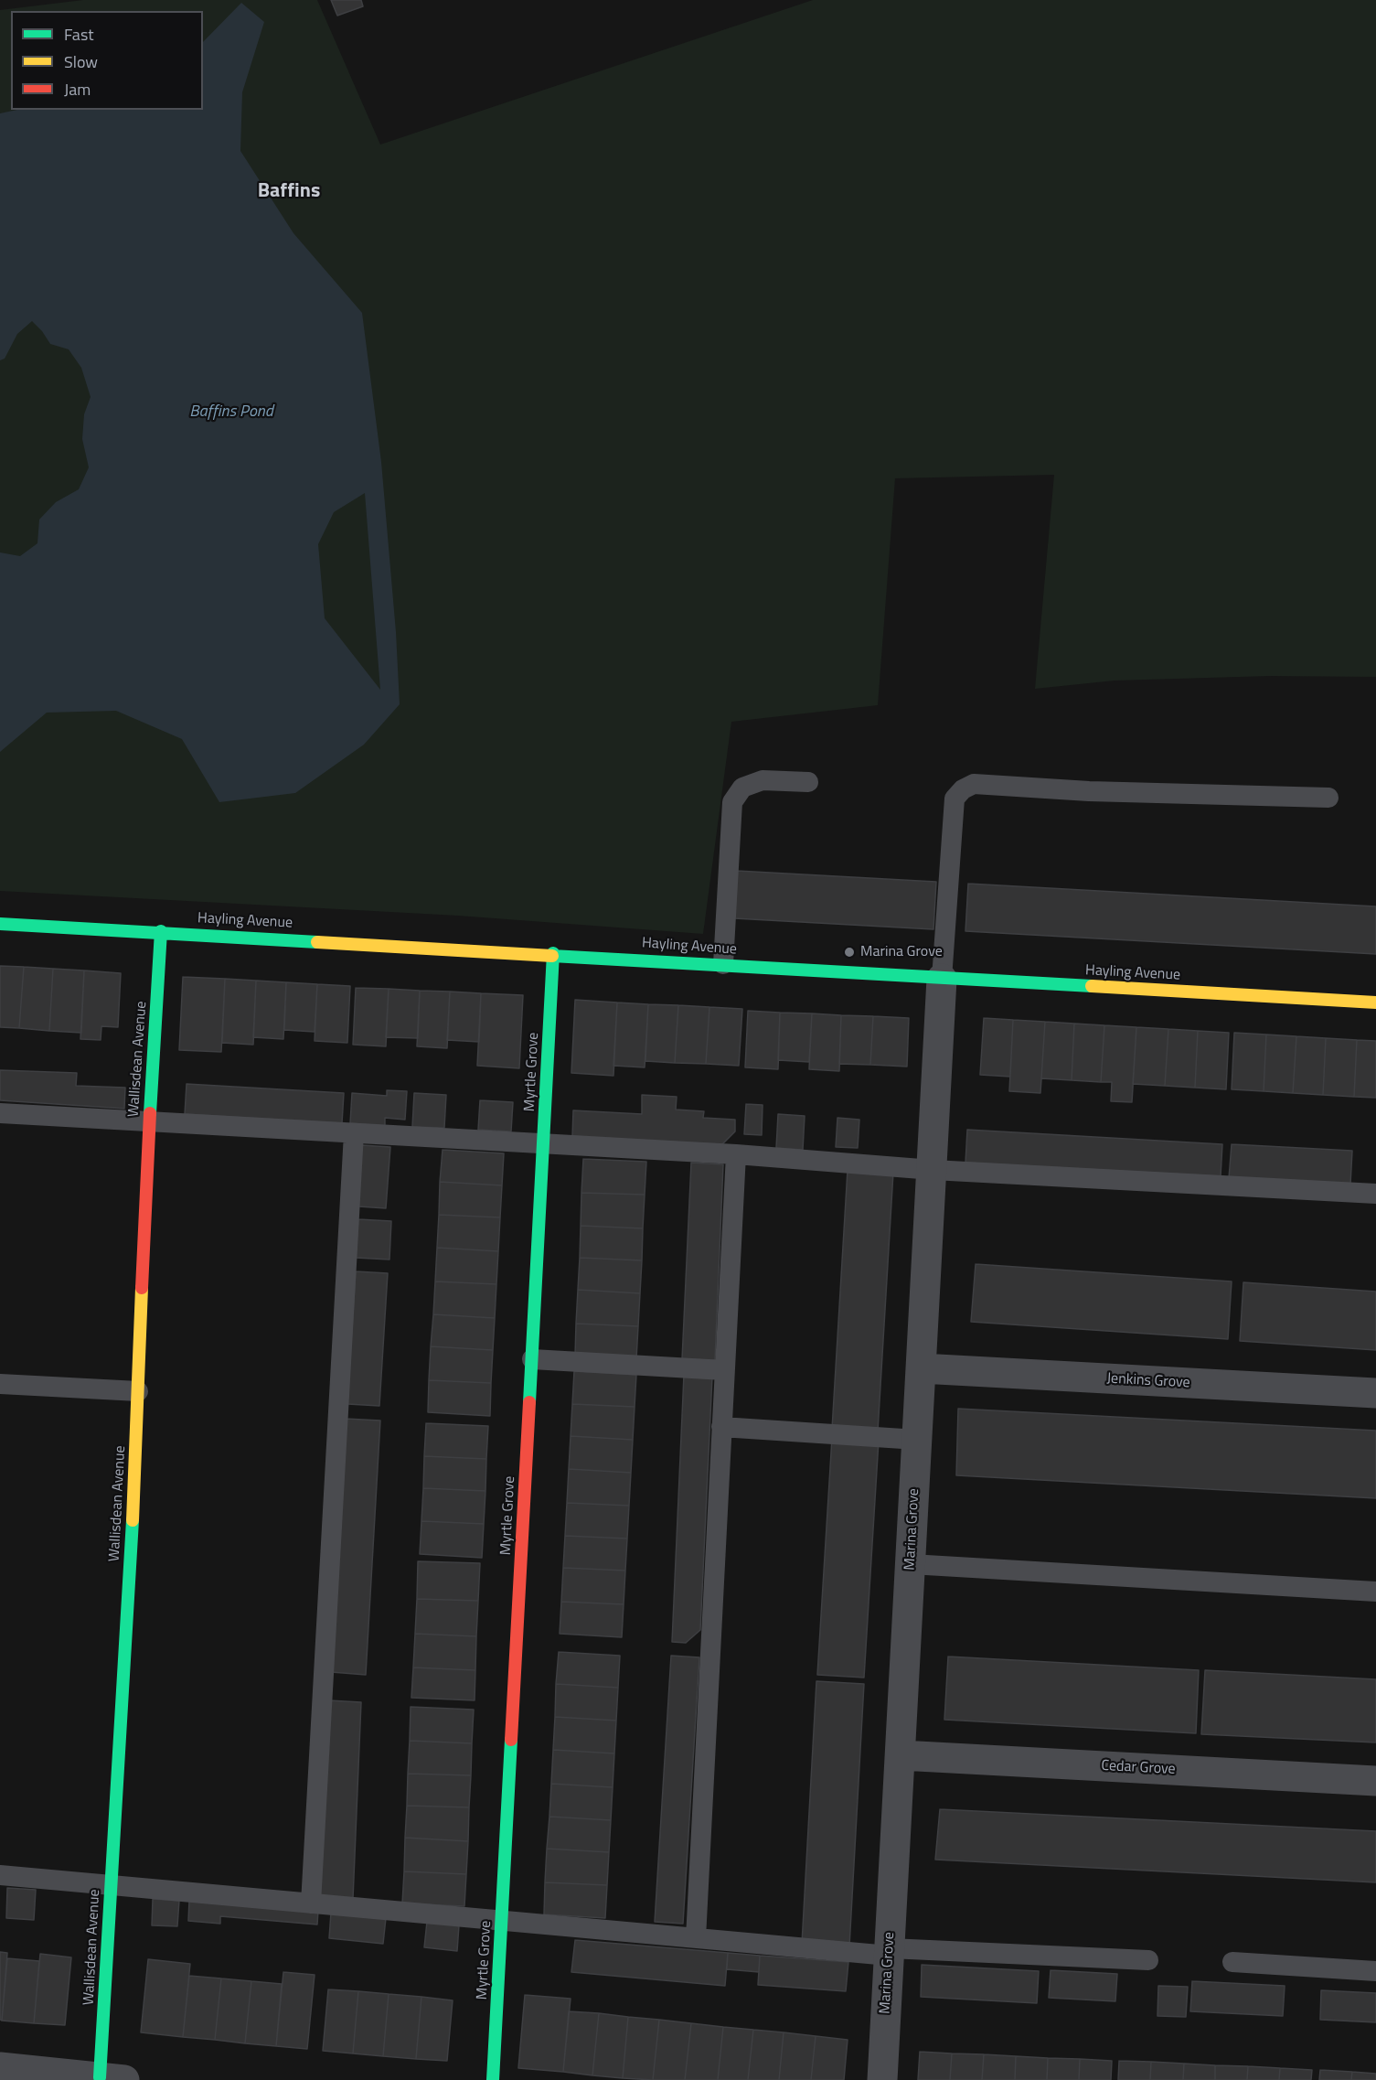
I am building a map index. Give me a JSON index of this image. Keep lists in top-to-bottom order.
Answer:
{
  "streets": {
    "street": [
      "Hayling Avenue",
      "Wallisdean Avenue",
      "Myrtle Grove",
      "Jenkins Grove",
      "Marina Grove",
      "Cedar Grove"
    ]
  },
  "crossings": [
    ["Hayling Avenue", "Wallisdean Avenue"],
    ["Hayling Avenue", "Myrtle Grove"],
    ["Hayling Avenue", "Marina Grove"],
    ["Jenkins Grove", "Marina Grove"],
    ["Marina Grove", "Cedar Grove"]
  ],
  "districts": ["Baffins"],
  "water": ["Baffins Pond"],
  "places": ["Marina Grove"],
  "legend": ["Fast", "Slow", "Jam"]
}
